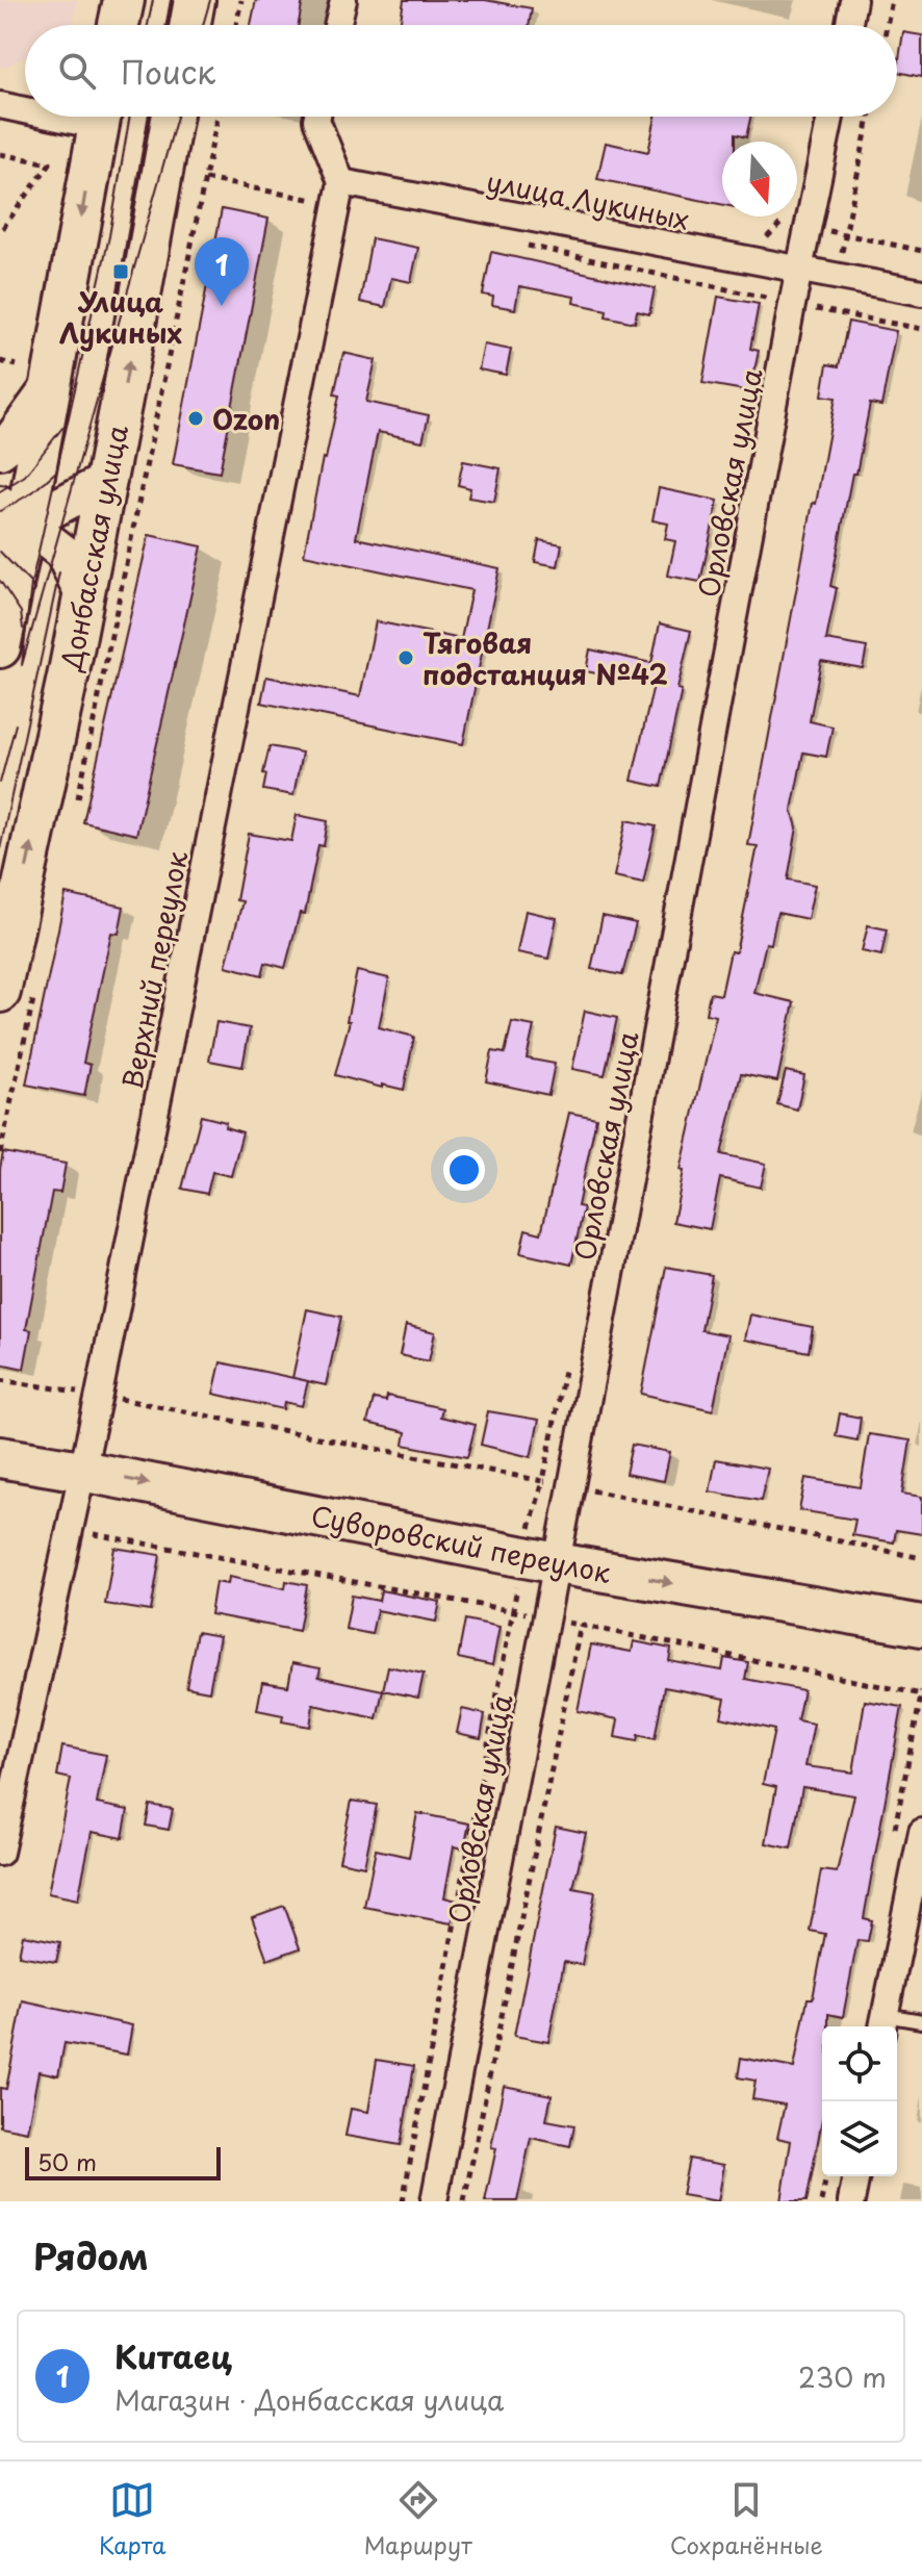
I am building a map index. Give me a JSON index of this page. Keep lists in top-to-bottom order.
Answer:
{
  "streets": {
    "main road": ["Донбасская улица", "Суворовский переулок"],
    "street": ["улица Лукиных", "Орловская улица", "Верхний переулок"]
  },
  "crossings": [
    ["улица Лукиных", "Орловская улица"],
    ["улица Лукиных", "Верхний переулок"],
    ["Орловская улица", "Суворовский переулок"],
    ["Верхний переулок", "Суворовский переулок"]
  ],
  "one_way": ["Суворовский переулок"],
  "places": {
    "transit": ["Улица Лукиных"],
    "other": ["Ozon", "Тяговая подстанция №42"]
  },
  "scale_bar": "50 m",
  "north": "bottom",
  "page": {
    "search": "Поиск",
    "pins": "1",
    "scale": "50 m",
    "heading": "Рядом",
    "list": [
      {
        "mark": "1",
        "name": "Китаец",
        "note": "Магазин · Донбасская улица",
        "value": "230 m"
      }
    ],
    "nav": ["Карта", "Маршрут", "Сохранённые"]
  }
}
